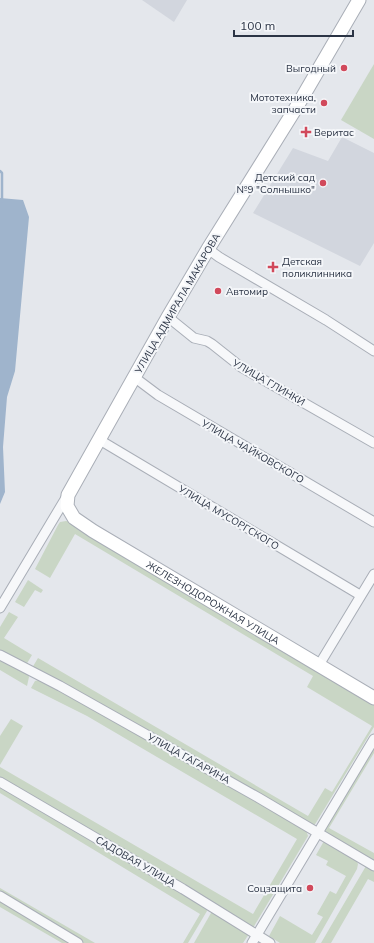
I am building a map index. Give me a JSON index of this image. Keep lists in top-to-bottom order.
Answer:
{
  "streets": {
    "street": [
      "УЛИЦА АДМИРАЛА МАКАРОВА",
      "УЛИЦА ГЛИНКИ",
      "УЛИЦА ЧАЙКОВСКОГО",
      "УЛИЦА МУСОРГСКОГО",
      "ЖЕЛЕЗНОДОРОЖНАЯ УЛИЦА",
      "УЛИЦА ГАГАРИНА",
      "САДОВАЯ УЛИЦА"
    ]
  },
  "crossings": [
    ["УЛИЦА АДМИРАЛА МАКАРОВА", "УЛИЦА ГЛИНКИ"],
    ["УЛИЦА АДМИРАЛА МАКАРОВА", "УЛИЦА ЧАЙКОВСКОГО"],
    ["УЛИЦА АДМИРАЛА МАКАРОВА", "УЛИЦА МУСОРГСКОГО"],
    ["УЛИЦА АДМИРАЛА МАКАРОВА", "ЖЕЛЕЗНОДОРОЖНАЯ УЛИЦА"]
  ],
  "places": {
    "other": [
      "Выгодный",
      "Мототехника, запчасти",
      "Детский сад №9 \"Солнышко\"",
      "Автомир",
      "Соцзащита"
    ],
    "health": ["Веритас", "Детская поликлинника"]
  },
  "scale_bar": "100 m"
}
